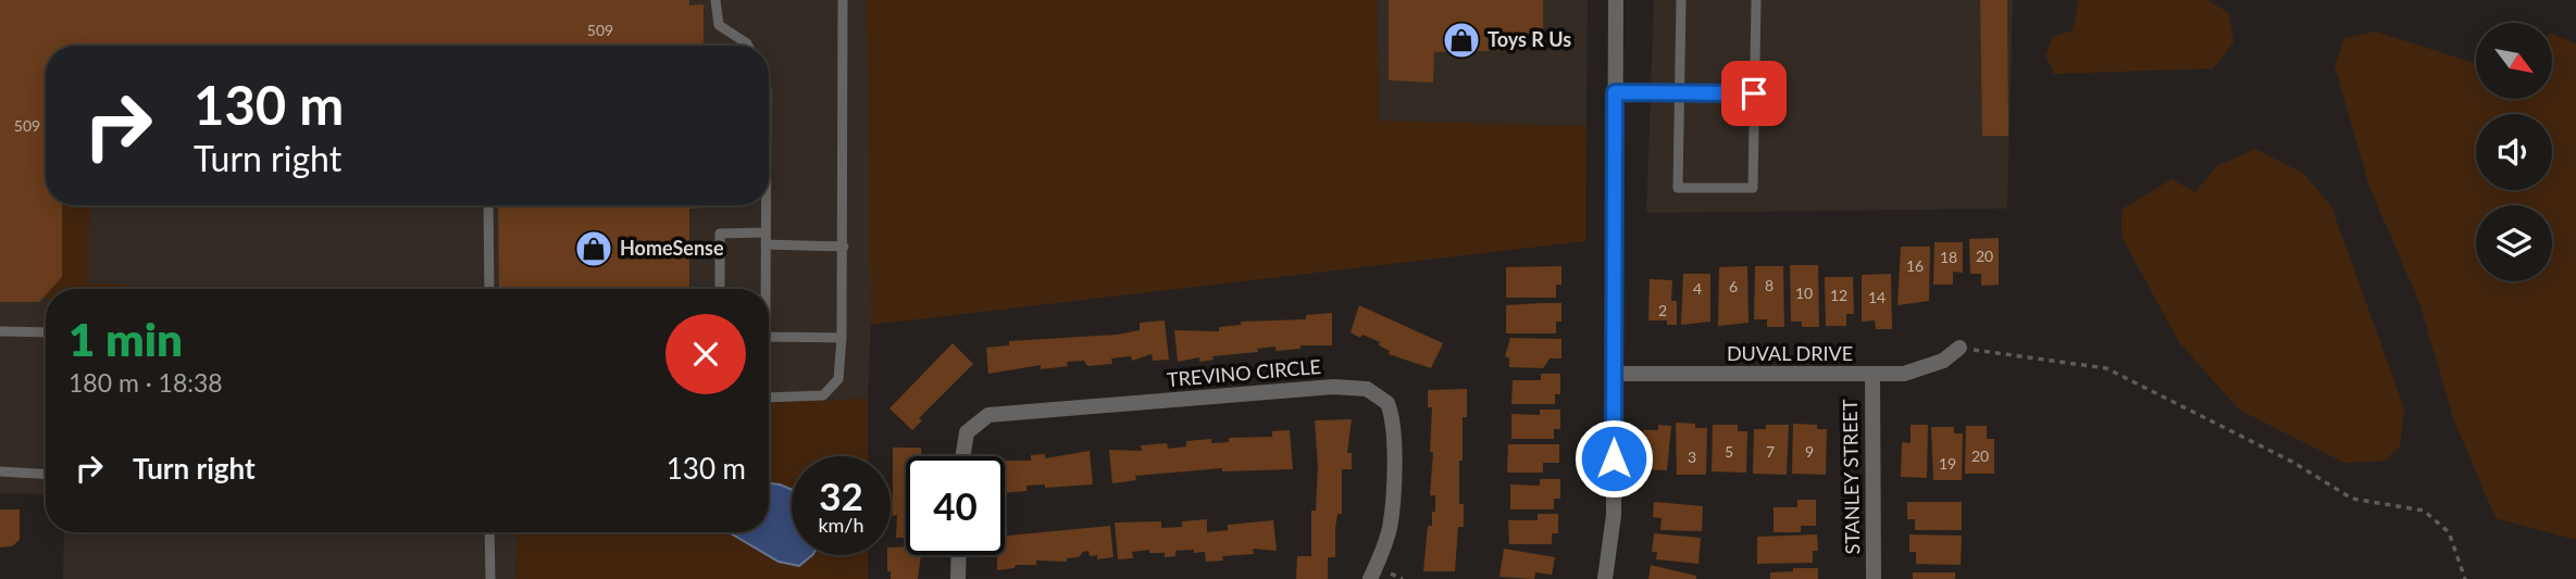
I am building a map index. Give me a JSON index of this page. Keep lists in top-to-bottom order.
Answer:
{
  "streets": {
    "street": ["DUVAL DRIVE", "TREVINO CIRCLE", "STANLEY STREET"]
  },
  "crossings": [
    ["DUVAL DRIVE", "STANLEY STREET"]
  ],
  "places": {
    "shop": ["Toys R Us", "HomeSense"]
  },
  "house_numbers": [
    "509",
    "509",
    "20",
    "18",
    "16",
    "8",
    "6",
    "4",
    "10",
    "12",
    "14",
    "2",
    "5",
    "7",
    "9",
    "20",
    "3",
    "19"
  ],
  "north": "bottom right",
  "page": {
    "turn": ["130 m", "Turn right"],
    "heading": ["1 min", "180 m · 18:38"],
    "list": [
      {
        "name": "Turn right",
        "value": "130 m"
      }
    ],
    "speed": "32 km/h",
    "limit": "40"
  }
}
